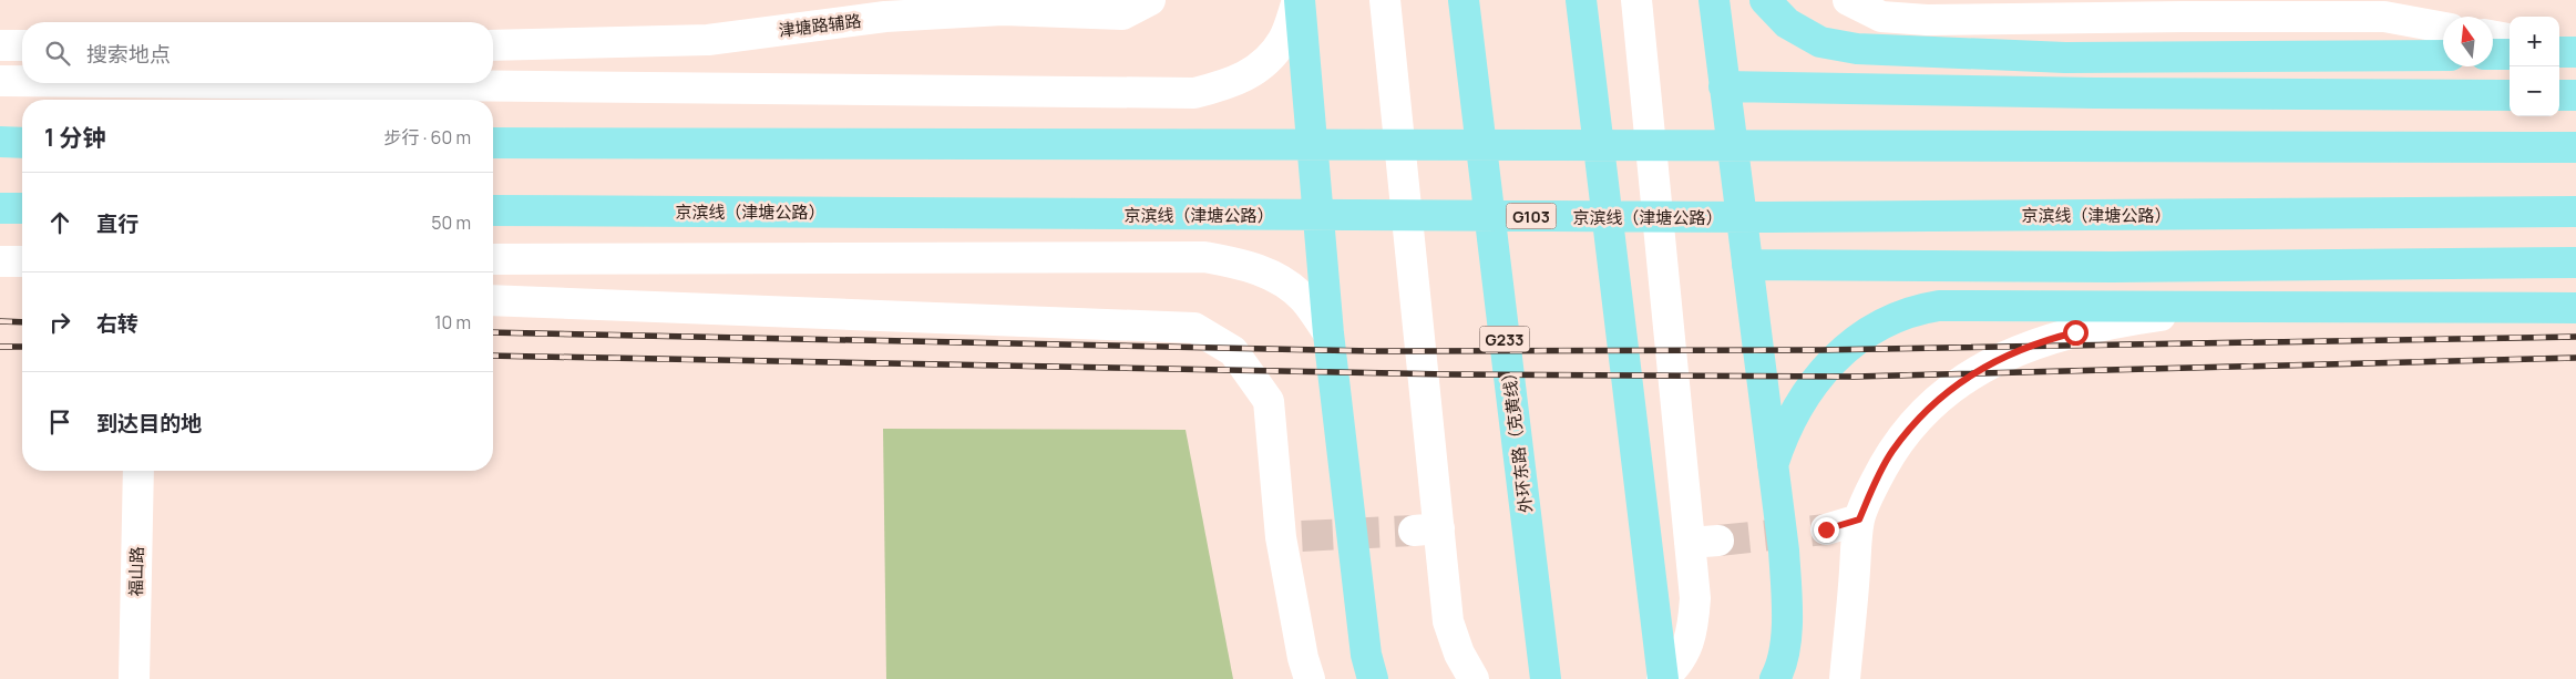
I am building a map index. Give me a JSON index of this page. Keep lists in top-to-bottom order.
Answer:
{
  "streets": {
    "highway": [
      "京滨线（津塘公路）",
      "G103",
      "G233",
      "外环东路（克黄线）"
    ],
    "street": ["津塘路辅路", "福山路"]
  },
  "north": "top",
  "page": {
    "map_buttons": ["+", "−"],
    "search": "搜索地点",
    "heading": ["1 分钟", "步行 · 60 m"],
    "list": [
      ["直行", "50 m"],
      ["右转", "10 m"],
      "到达目的地"
    ]
  }
}
